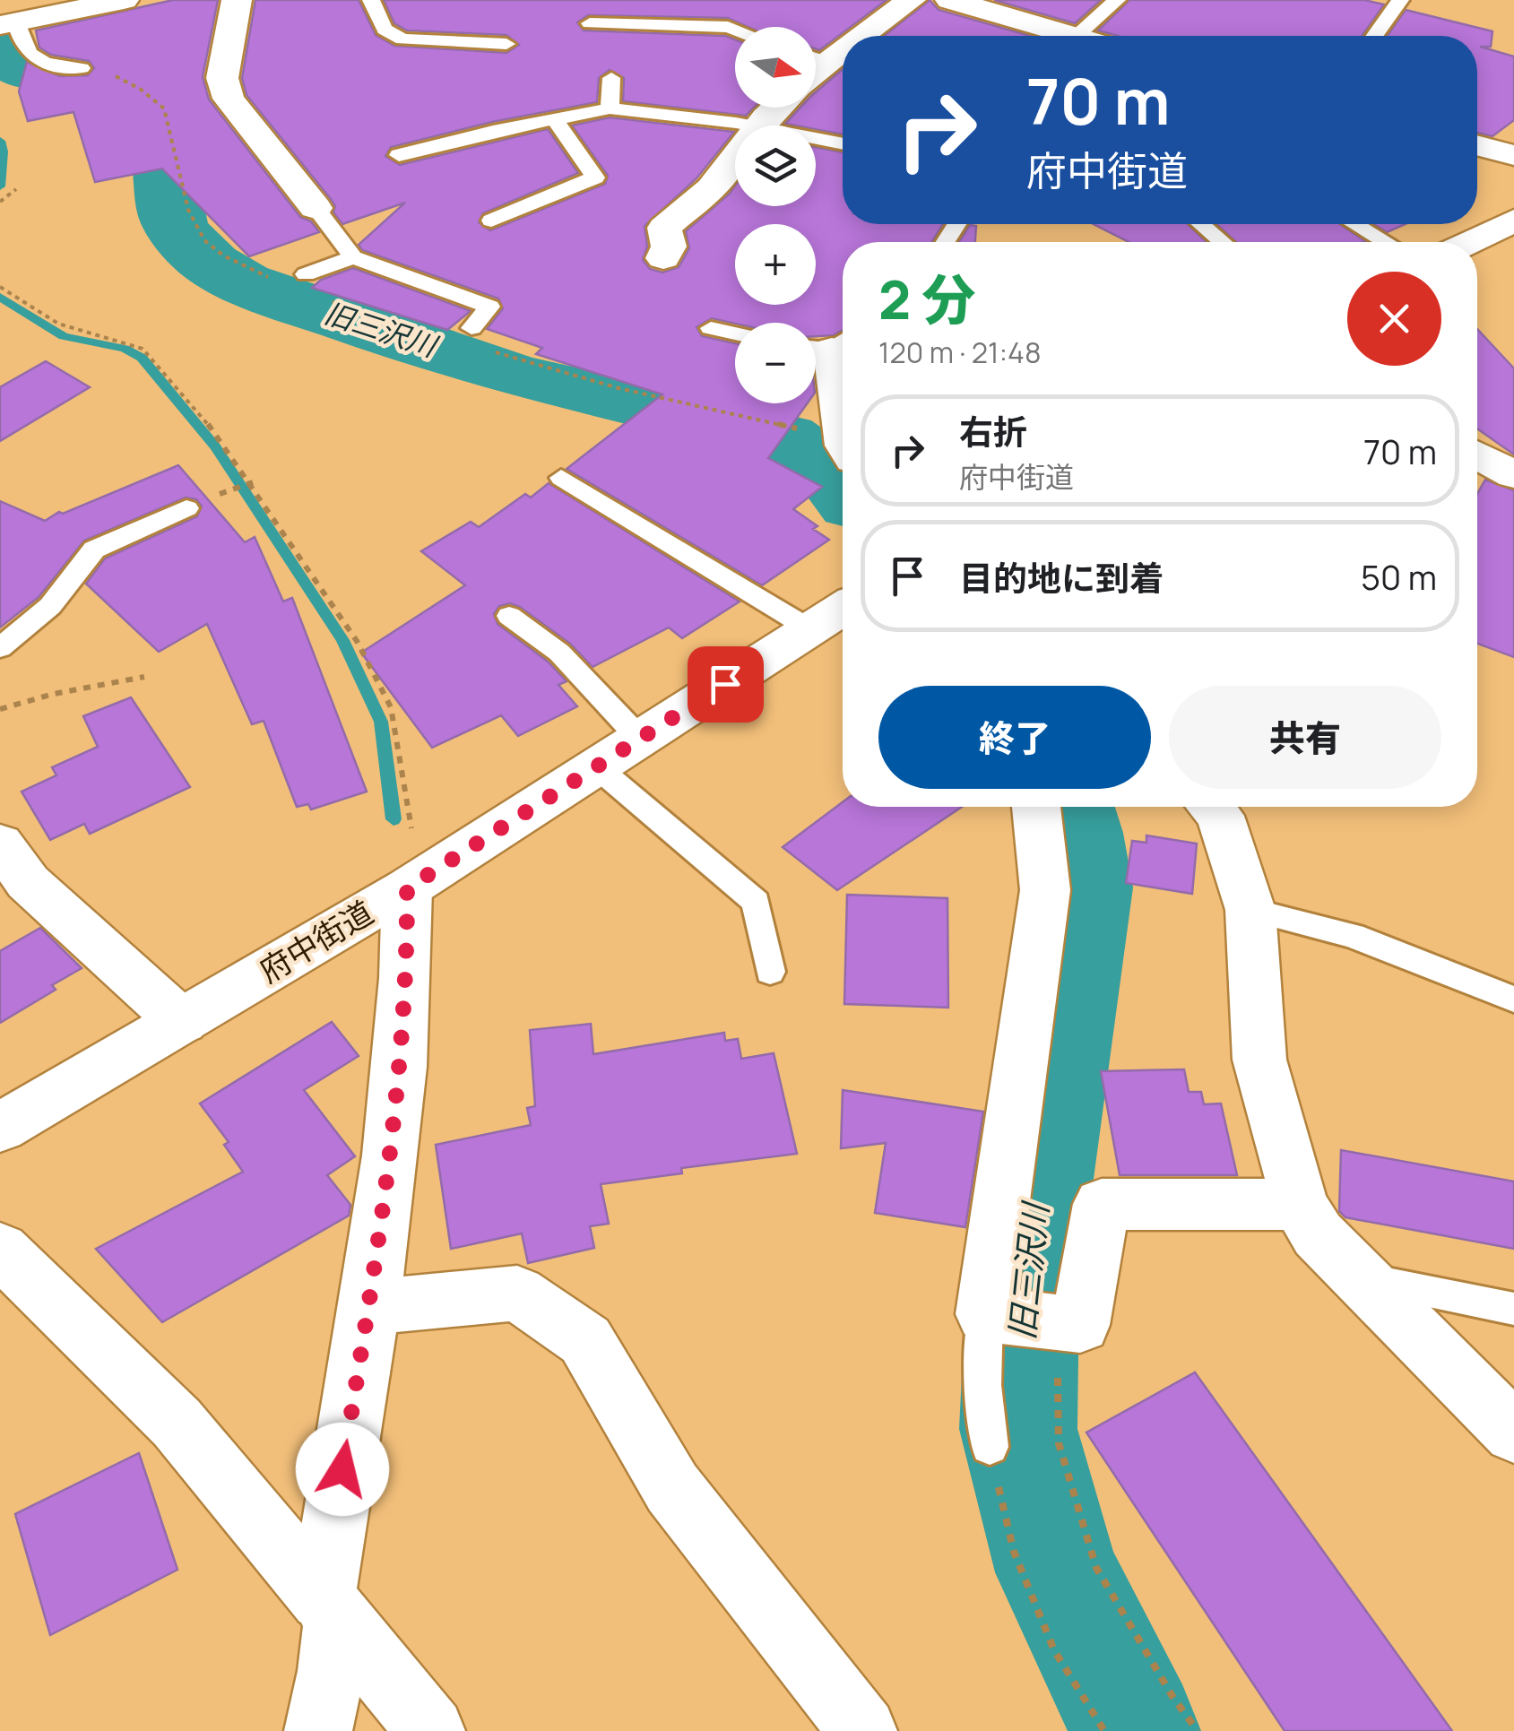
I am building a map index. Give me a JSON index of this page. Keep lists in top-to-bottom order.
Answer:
{
  "streets": {
    "street": ["府中街道"]
  },
  "water": ["旧三沢川"],
  "north": "right",
  "page": {
    "map_buttons": ["+", "−"],
    "turn": ["70 m", "府中街道"],
    "heading": ["2 分", "120 m · 21:48"],
    "list": [
      {
        "name": "右折",
        "note": "府中街道",
        "value": "70 m"
      },
      {
        "name": "目的地に到着",
        "value": "50 m"
      }
    ],
    "buttons": ["終了", "共有"]
  }
}
